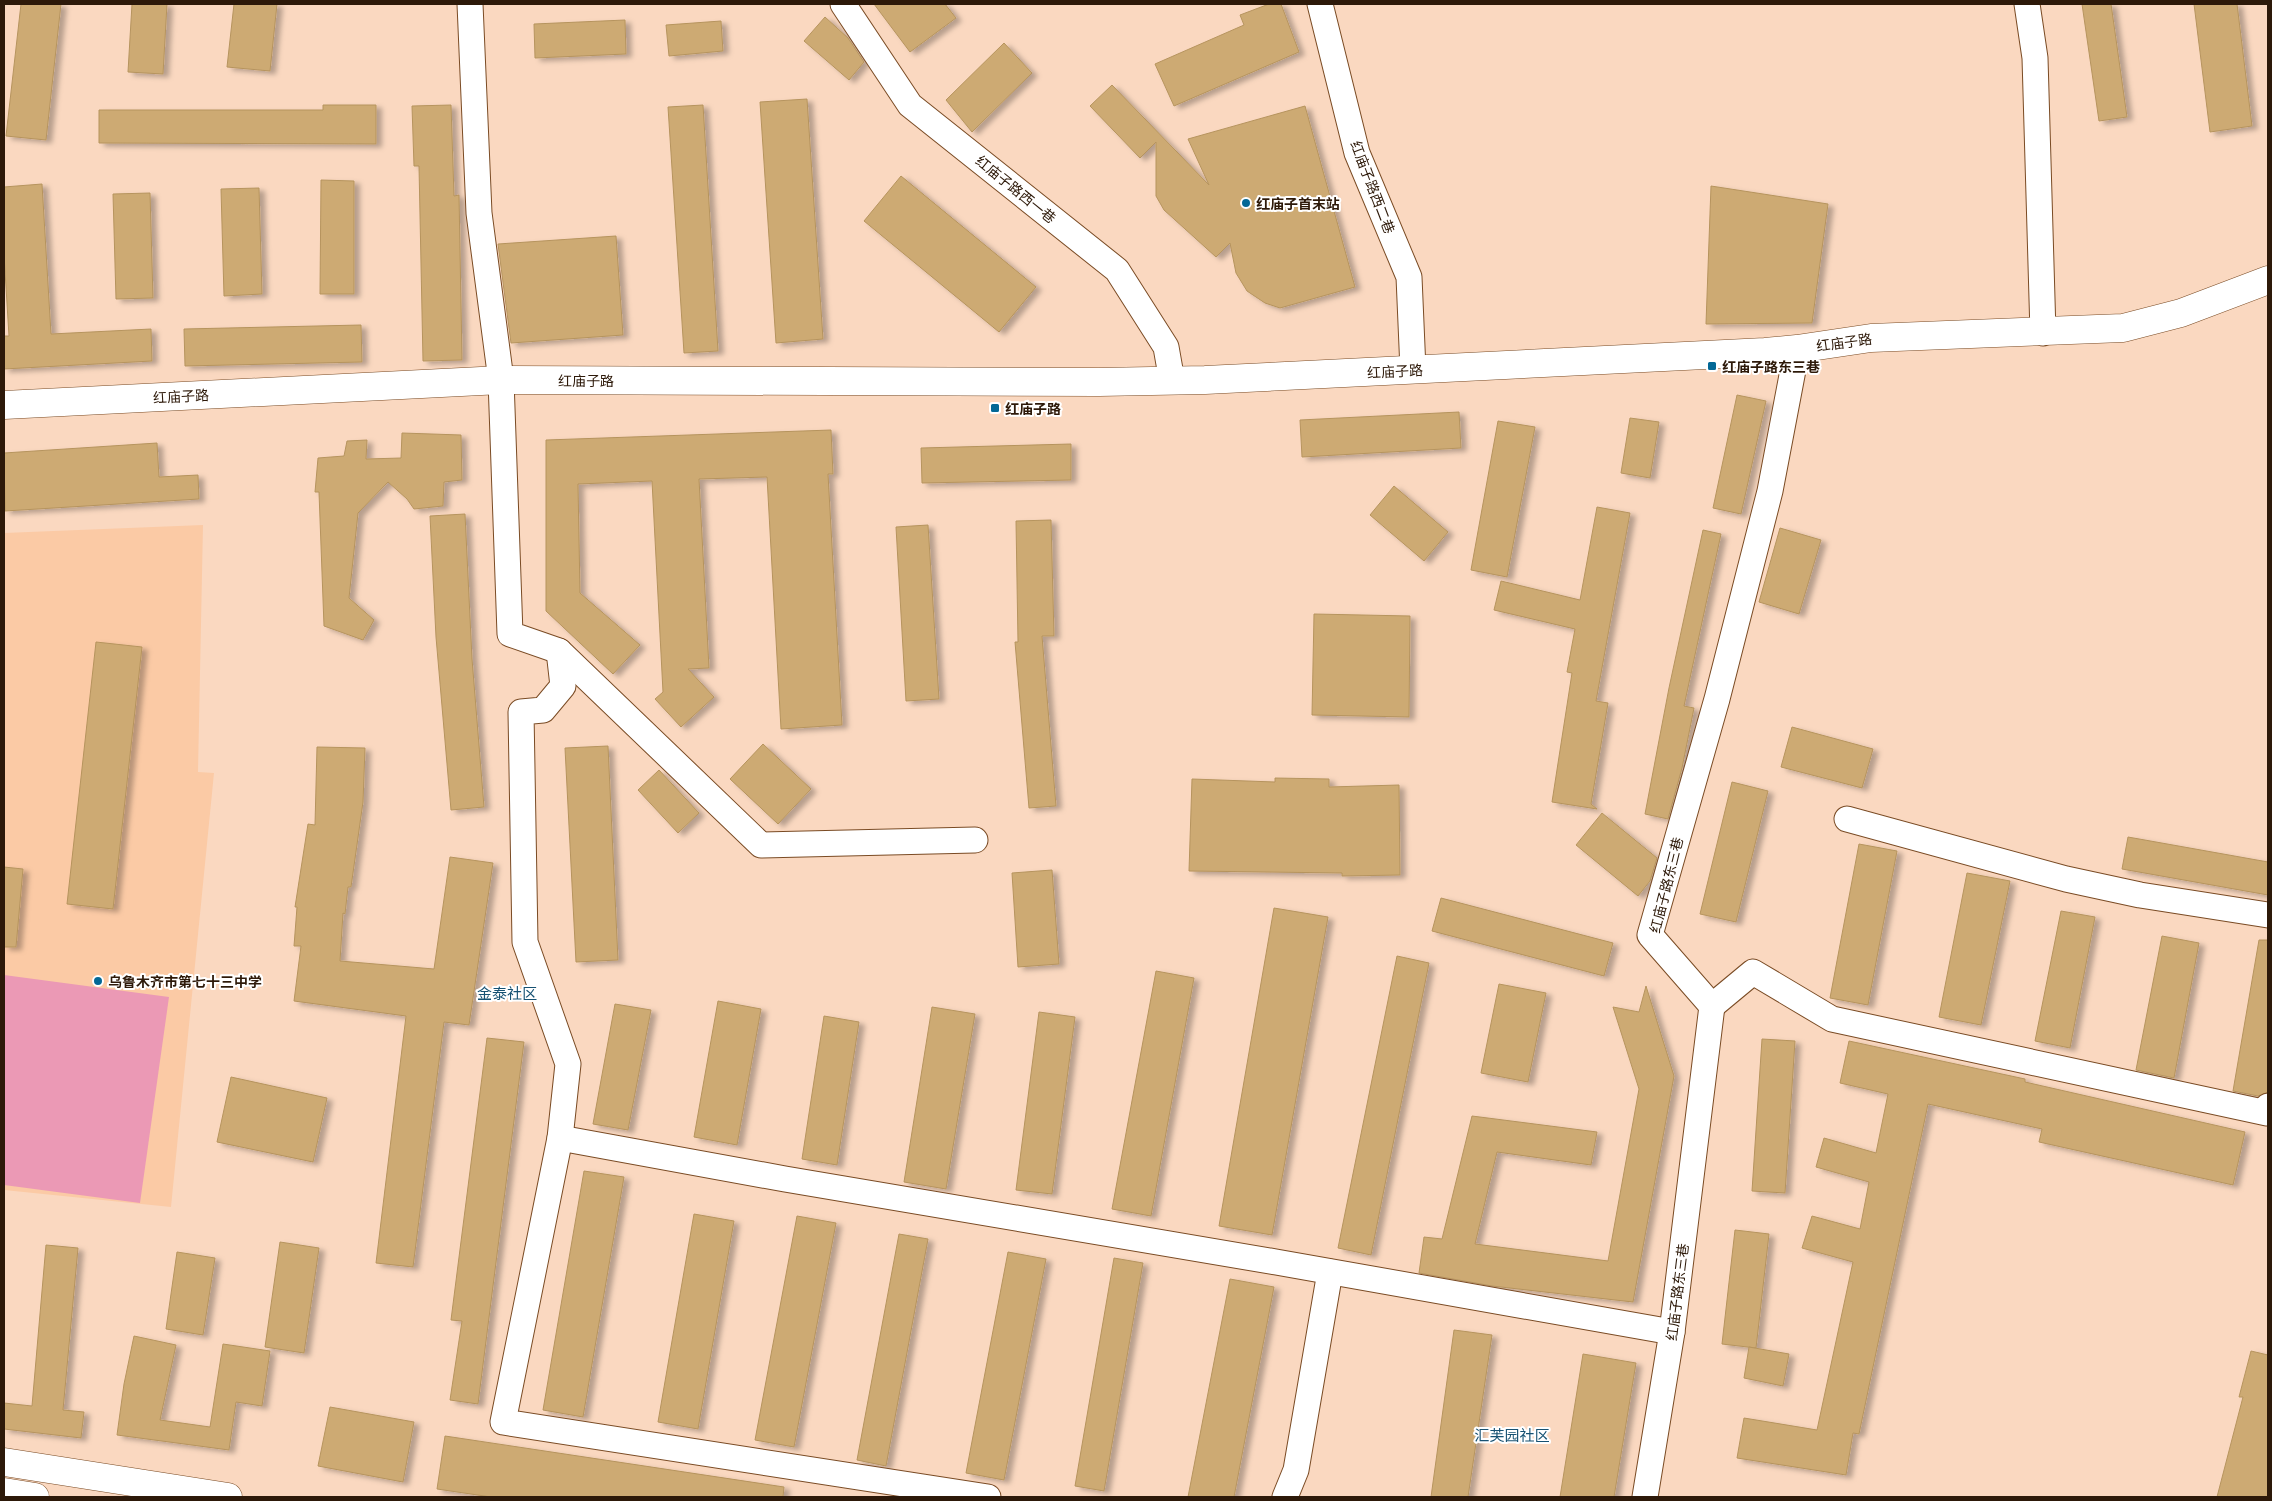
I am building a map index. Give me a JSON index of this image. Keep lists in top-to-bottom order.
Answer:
{
  "streets": {
    "main road": ["红庙子路"],
    "street": ["红庙子路西二巷", "红庙子路西一巷", "红庙子路东三巷"]
  },
  "crossings": [
    ["红庙子路西二巷", "红庙子路"],
    ["红庙子路西一巷", "红庙子路"],
    ["红庙子路", "红庙子路东三巷"]
  ],
  "districts": ["金泰社区", "汇芙园社区"],
  "places": {
    "other": ["红庙子首末站", "乌鲁木齐市第七十三中学"],
    "transit": ["红庙子路东三巷", "红庙子路"]
  }
}
